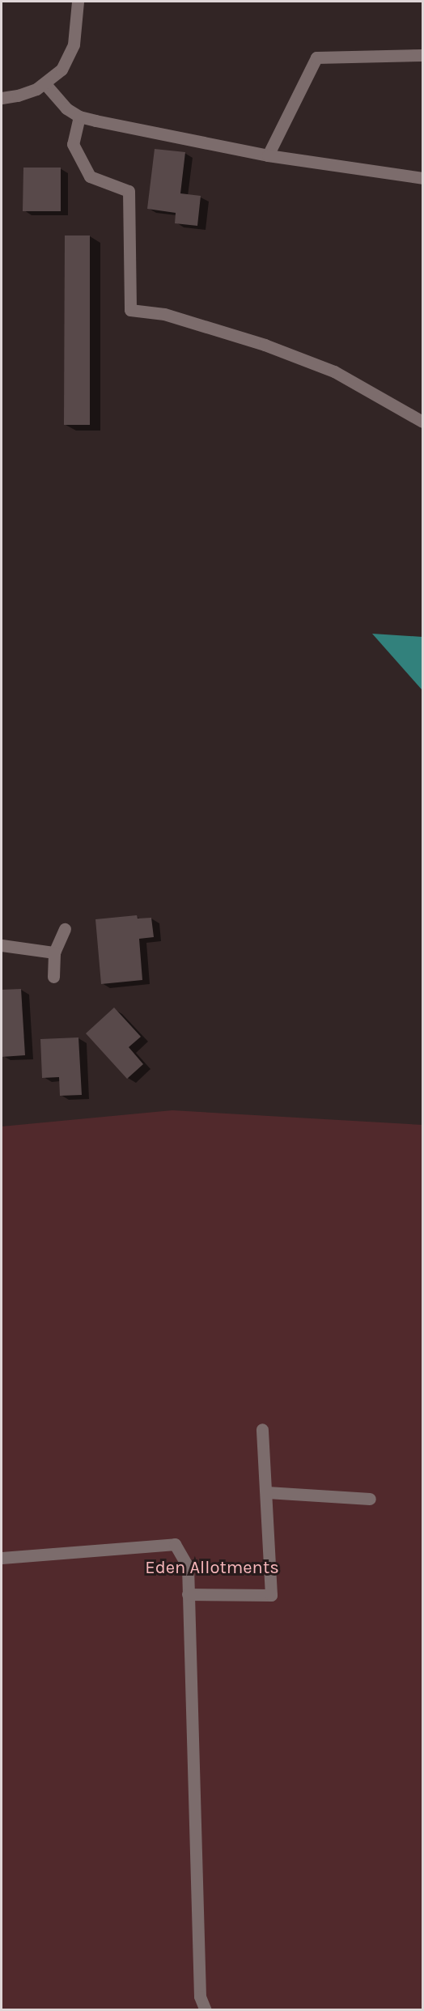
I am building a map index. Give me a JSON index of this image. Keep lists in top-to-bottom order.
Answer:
{
  "parks": ["Eden Allotments"]
}
